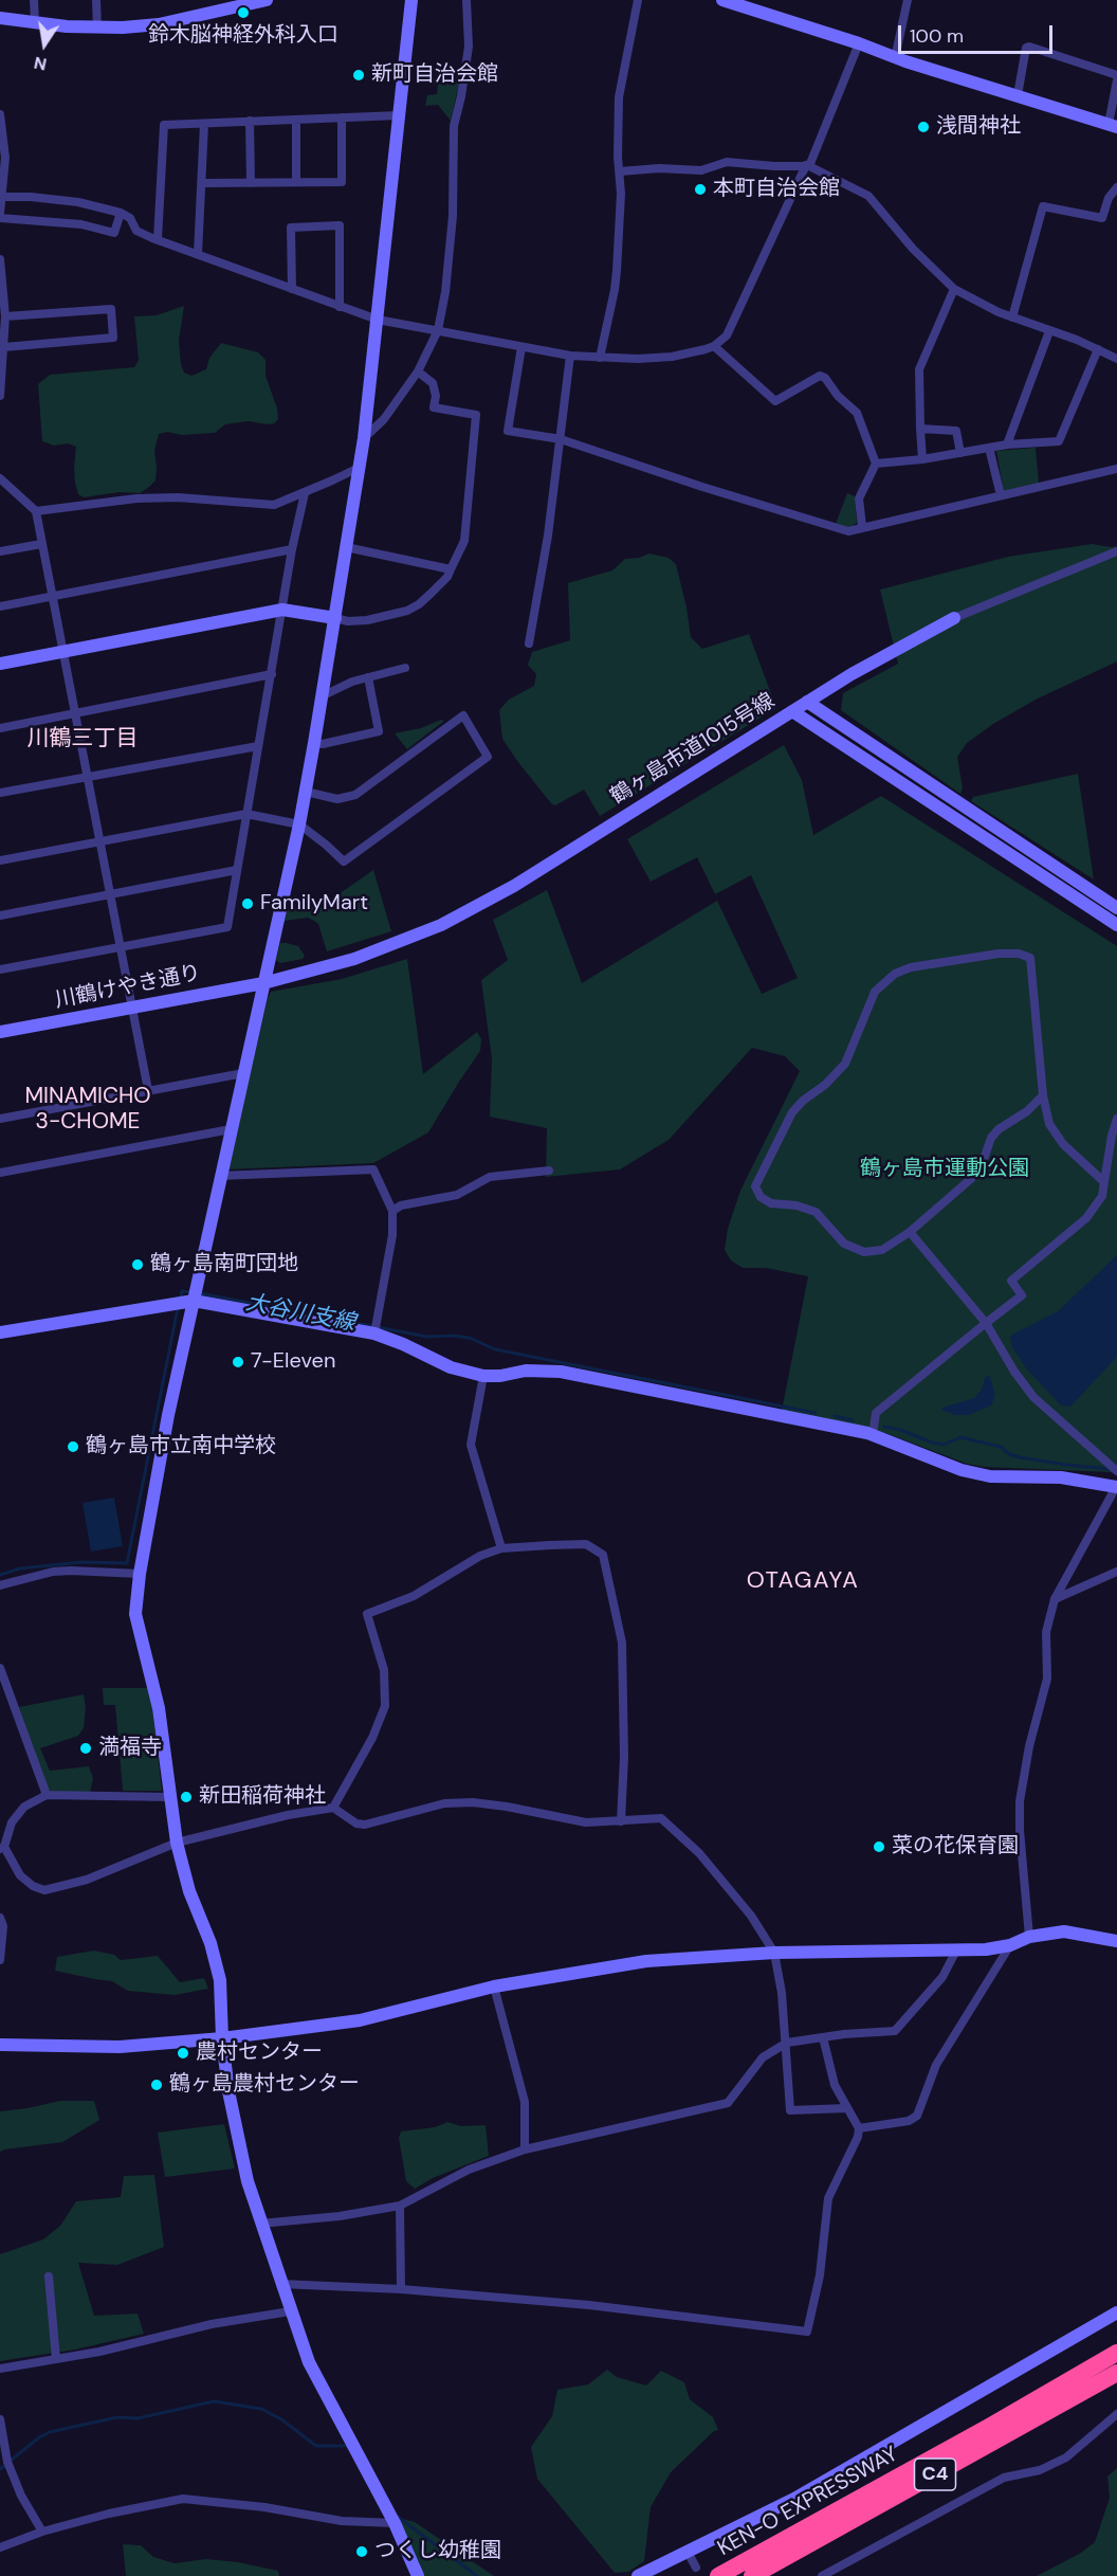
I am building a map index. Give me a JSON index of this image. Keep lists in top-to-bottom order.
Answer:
{
  "streets": {
    "highway": ["C4", "KEN-O EXPRESSWAY"],
    "street": ["鶴ヶ島市道1015号線", "川鶴けやき通り"]
  },
  "crossings": [
    ["鶴ヶ島市道1015号線", "川鶴けやき通り"]
  ],
  "districts": ["川鶴三丁目", "MINAMICHO 3-CHOME", "OTAGAYA"],
  "water": ["大谷川支線"],
  "parks": ["鶴ヶ島市運動公園"],
  "places": [
    "鈴木脳神経外科入口",
    "新町自治会館",
    "浅間神社",
    "本町自治会館",
    "FamilyMart",
    "鶴ヶ島南町団地",
    "7-Eleven",
    "鶴ヶ島市立南中学校",
    "満福寺",
    "新田稲荷神社",
    "菜の花保育園",
    "農村センター",
    "鶴ヶ島農村センター",
    "つくし幼稚園"
  ],
  "scale_bar": "100 m",
  "north": "bottom"
}
